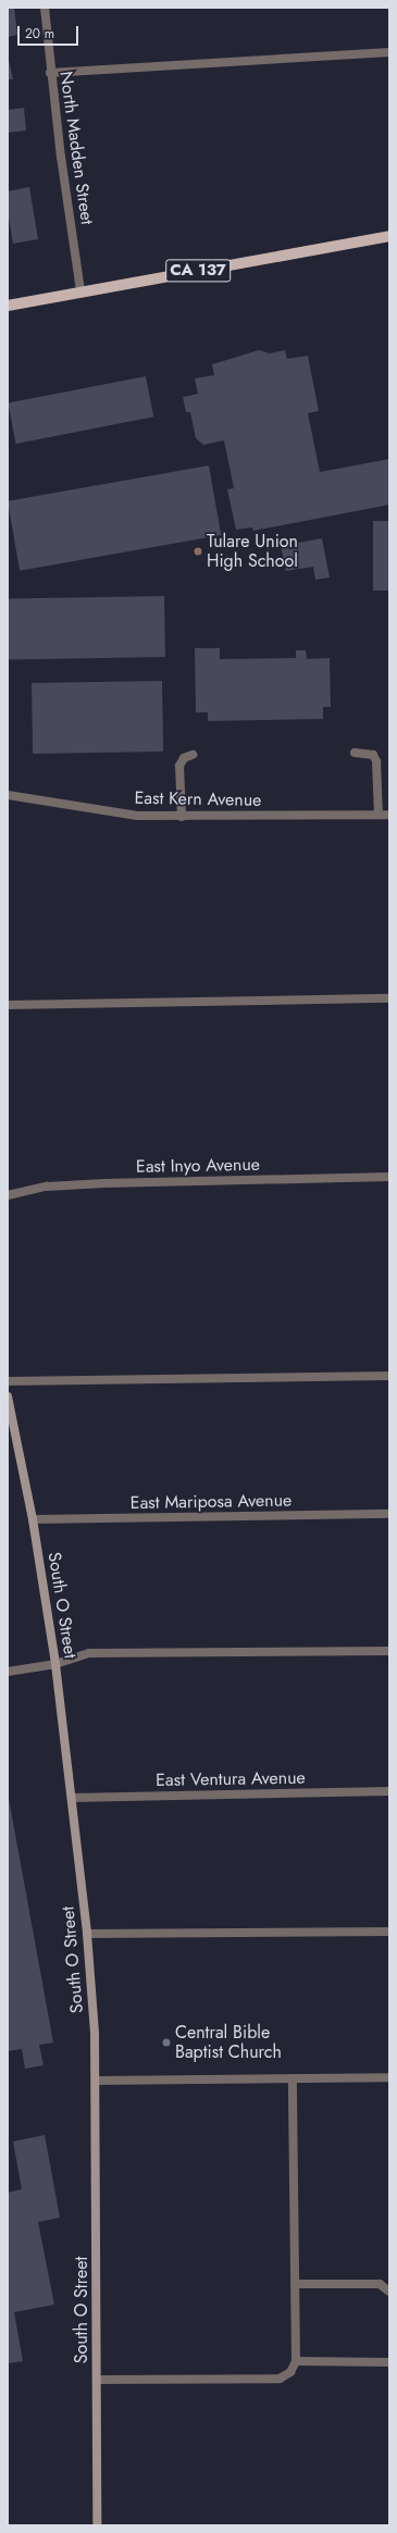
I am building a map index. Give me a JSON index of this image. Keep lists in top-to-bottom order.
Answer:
{
  "streets": {
    "main road": ["CA 137", "South O Street"],
    "street": [
      "North Madden Street",
      "East Kern Avenue",
      "East Inyo Avenue",
      "East Mariposa Avenue",
      "East Ventura Avenue"
    ]
  },
  "crossings": [
    ["North Madden Street", "CA 137"],
    ["East Mariposa Avenue", "South O Street"],
    ["South O Street", "East Ventura Avenue"]
  ],
  "places": ["Tulare Union High School", "Central Bible Baptist Church"],
  "scale_bar": "20 m"
}
